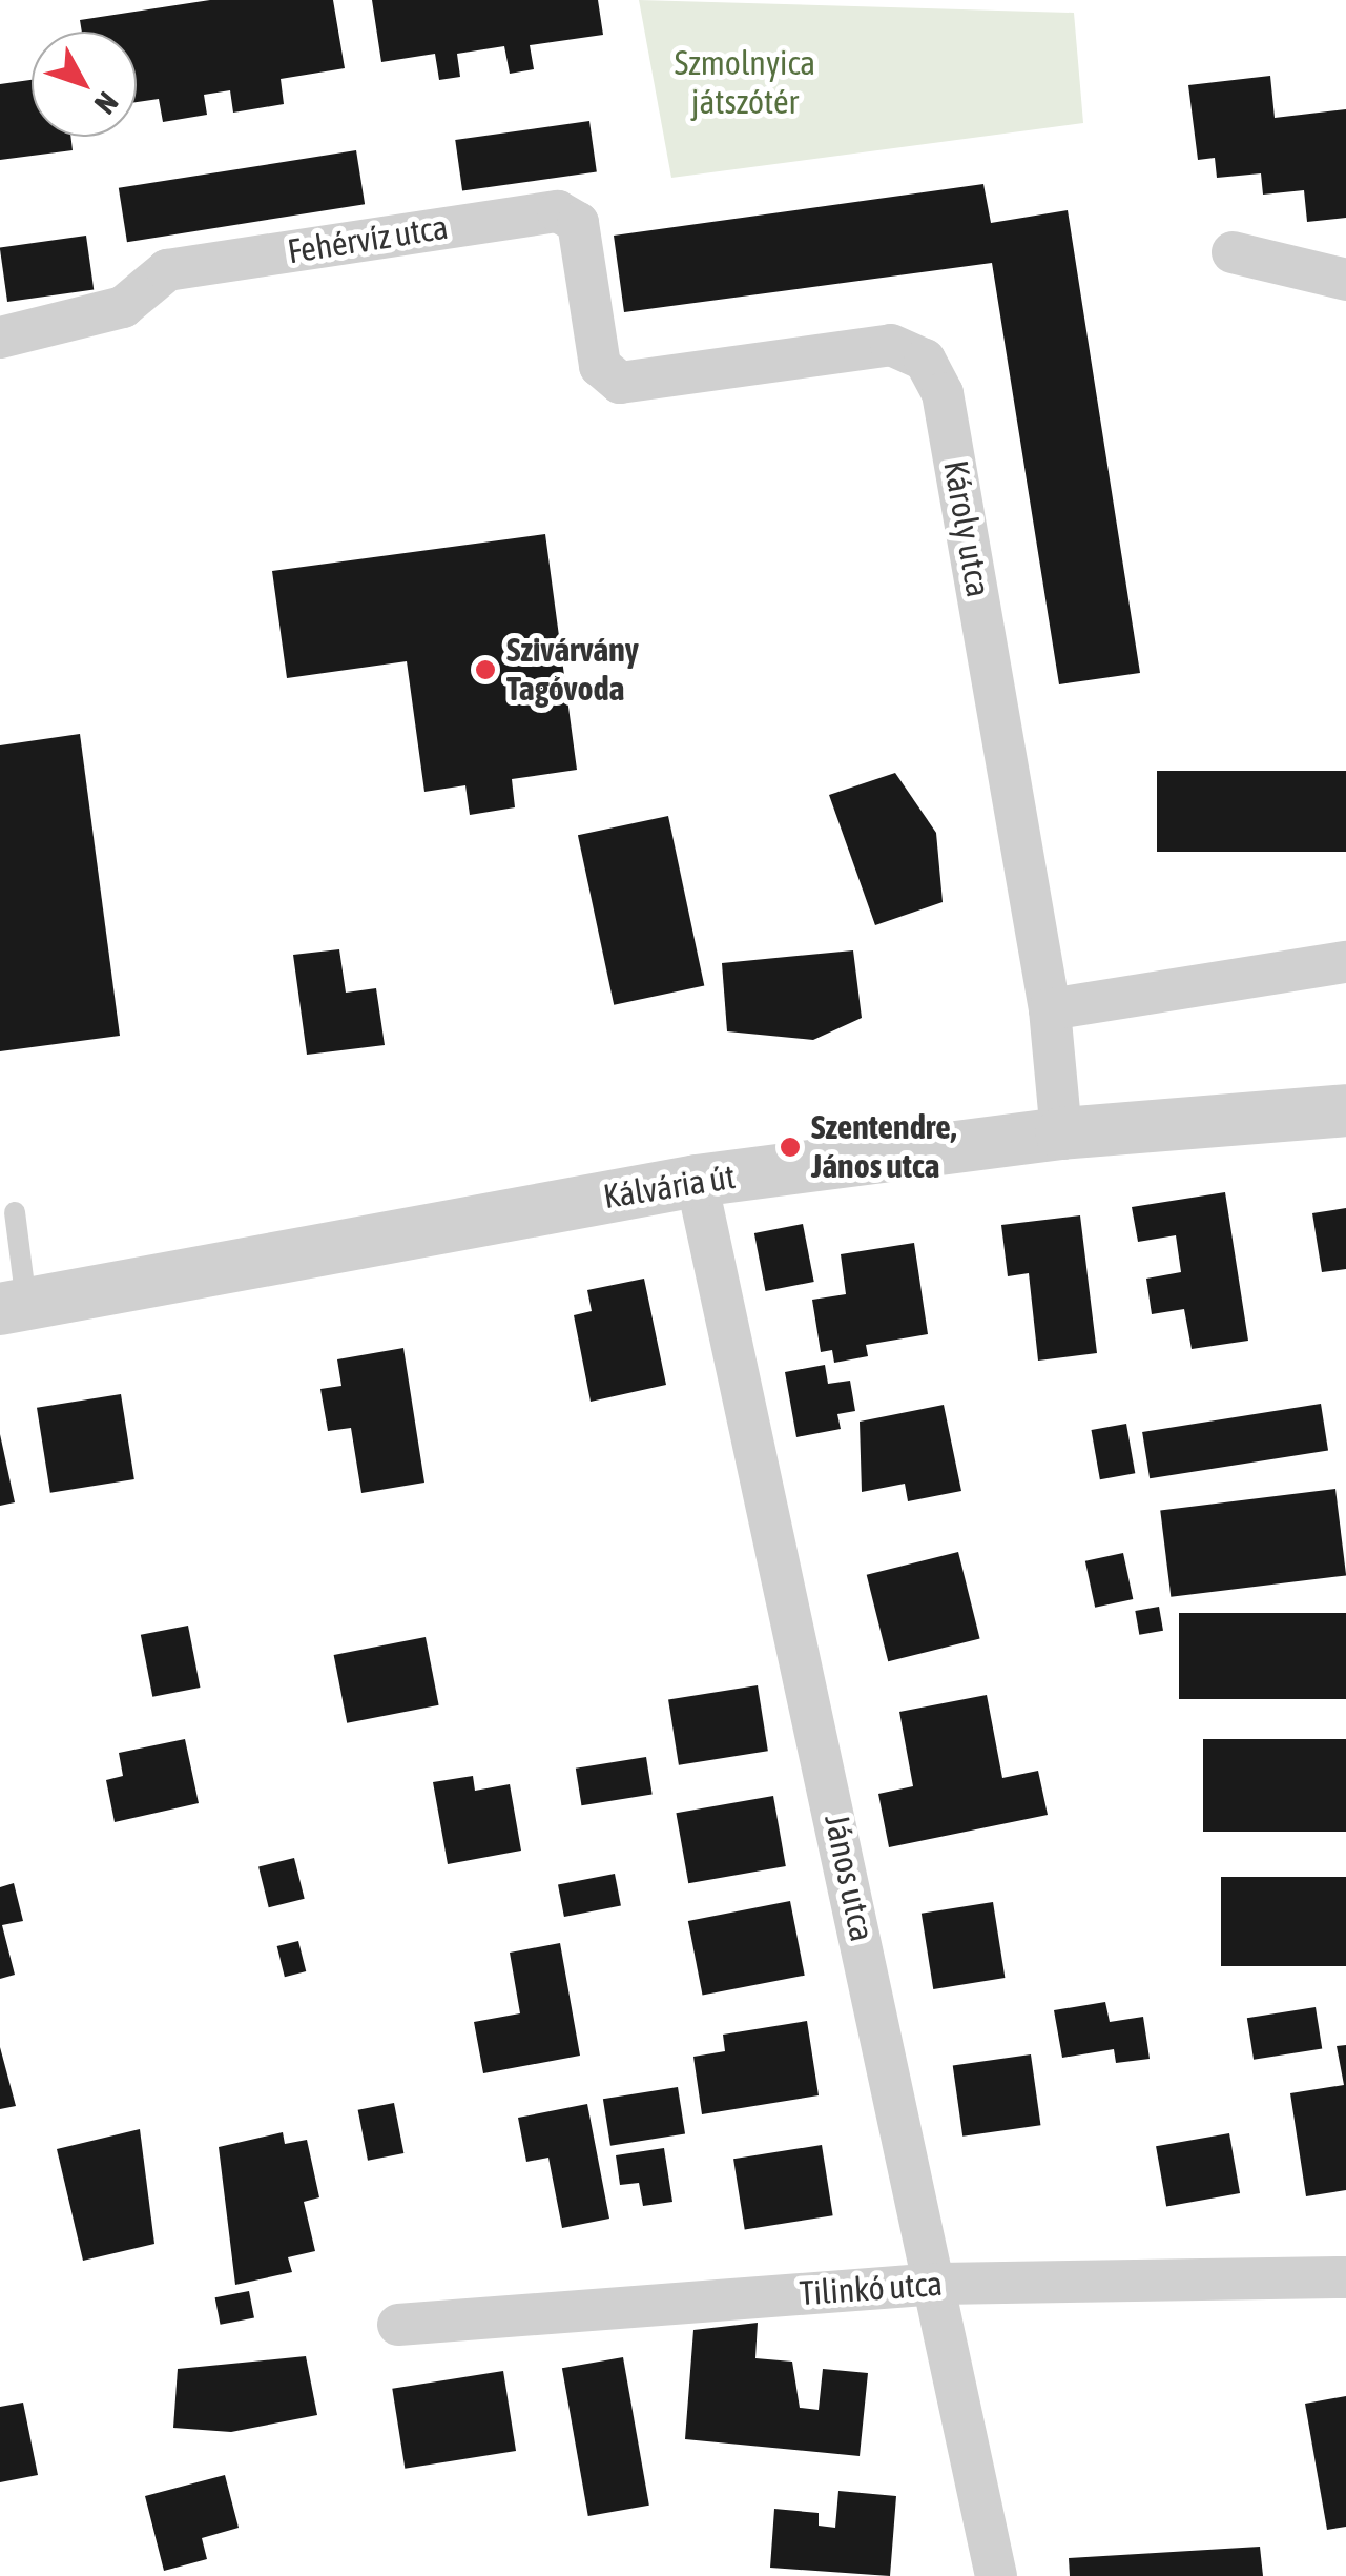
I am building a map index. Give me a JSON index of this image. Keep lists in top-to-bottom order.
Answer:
{
  "streets": {
    "street": [
      "Fehérvíz utca",
      "Károly utca",
      "Kálvária út",
      "János utca",
      "Tilinkó utca"
    ]
  },
  "crossings": [
    ["Fehérvíz utca", "Károly utca"],
    ["Károly utca", "Kálvária út"],
    ["Kálvária út", "János utca"],
    ["János utca", "Tilinkó utca"]
  ],
  "parks": ["Szmolnyica játszótér"],
  "places": ["Szivárvány Tagóvoda", "Szentendre, János utca"],
  "north": "bottom right"
}
